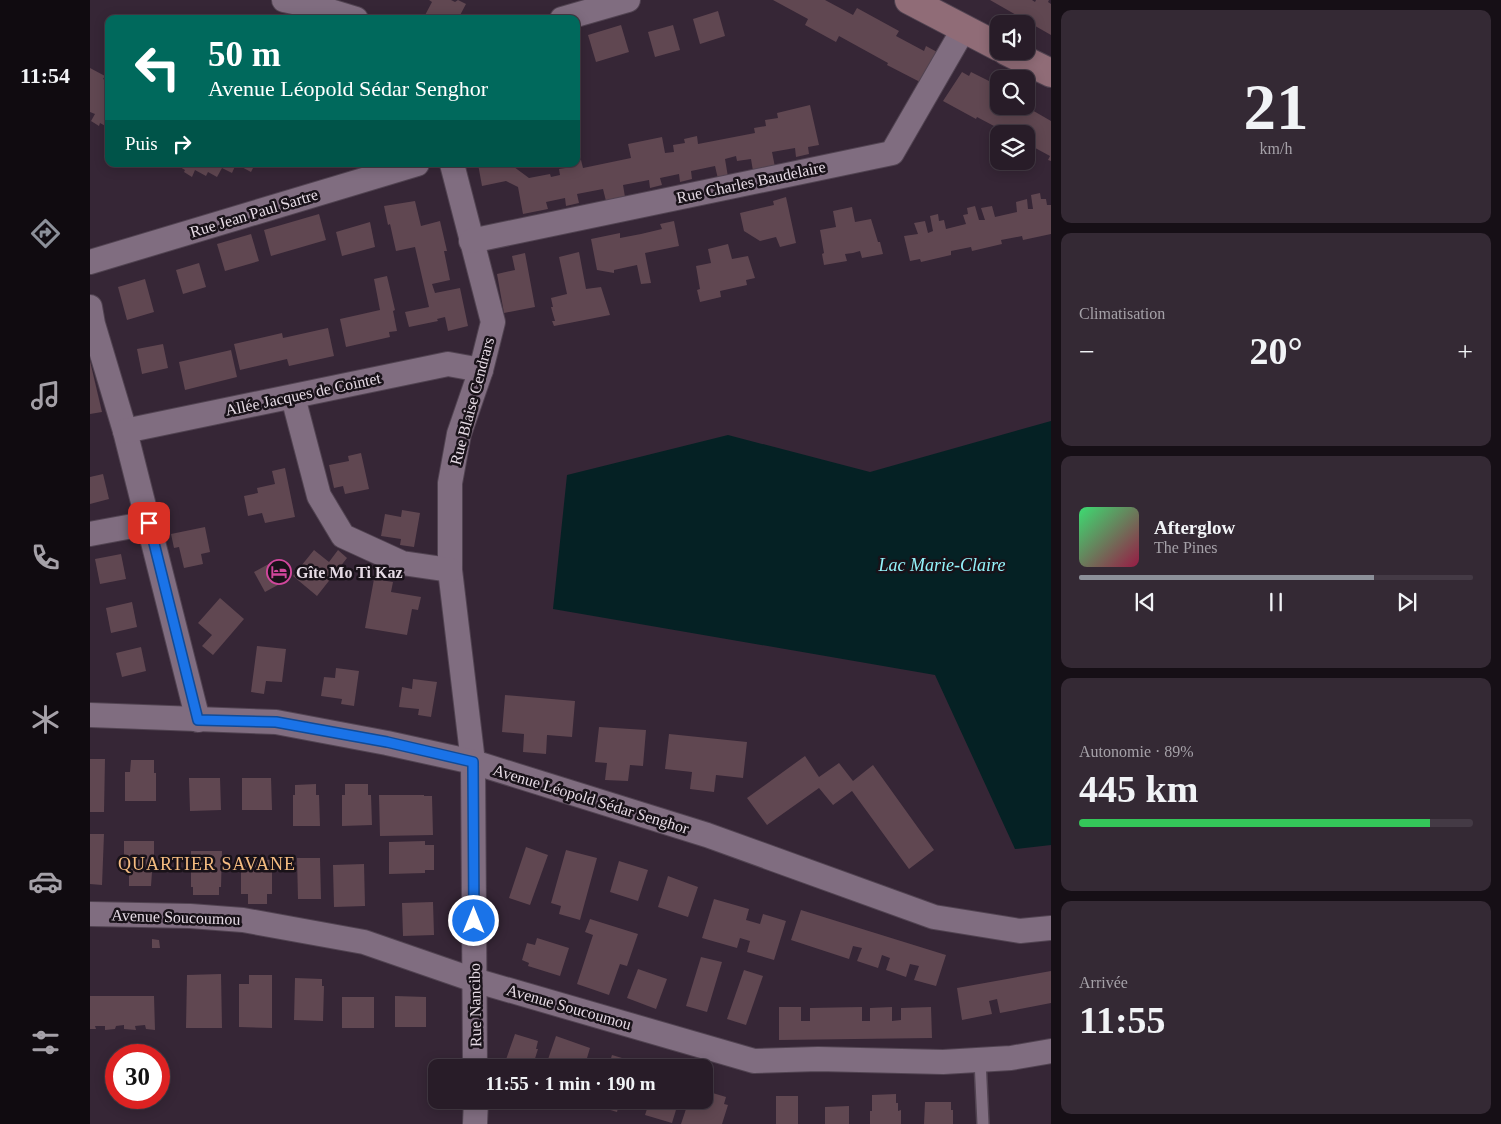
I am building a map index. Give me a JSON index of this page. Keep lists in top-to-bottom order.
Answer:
{
  "streets": {
    "street": [
      "Rue Charles Baudelaire",
      "Rue Jean Paul Sartre",
      "Allée Jacques de Cointet",
      "Rue Blaise Cendrars",
      "Avenue Léopold Sédar Senghor",
      "Avenue Soucoumou",
      "Rue Nancibo"
    ]
  },
  "crossings": [
    ["Rue Charles Baudelaire", "Rue Blaise Cendrars"],
    ["Allée Jacques de Cointet", "Rue Blaise Cendrars"],
    ["Rue Blaise Cendrars", "Avenue Léopold Sédar Senghor"],
    ["Rue Blaise Cendrars", "Rue Nancibo"],
    ["Avenue Léopold Sédar Senghor", "Rue Nancibo"],
    ["Avenue Soucoumou", "Rue Nancibo"]
  ],
  "districts": ["QUARTIER SAVANE"],
  "water": ["Lac Marie-Claire"],
  "places": {
    "hotel": ["Gîte Mo Ti Kaz"]
  },
  "page": {
    "tabs": "11:54",
    "tile": [
      ["21", "km/h"],
      "Climatisation",
      ["Autonomie · 89%", "445 km"],
      ["Arrivée", "11:55"]
    ],
    "turn": ["50 m", "Avenue Léopold Sédar Senghor"],
    "then": "Puis",
    "heat": ["−", "20°", "+"],
    "song": ["Afterglow", "The Pines"],
    "limit": "30",
    "trip": "11:55 · 1 min · 190 m"
  }
}
